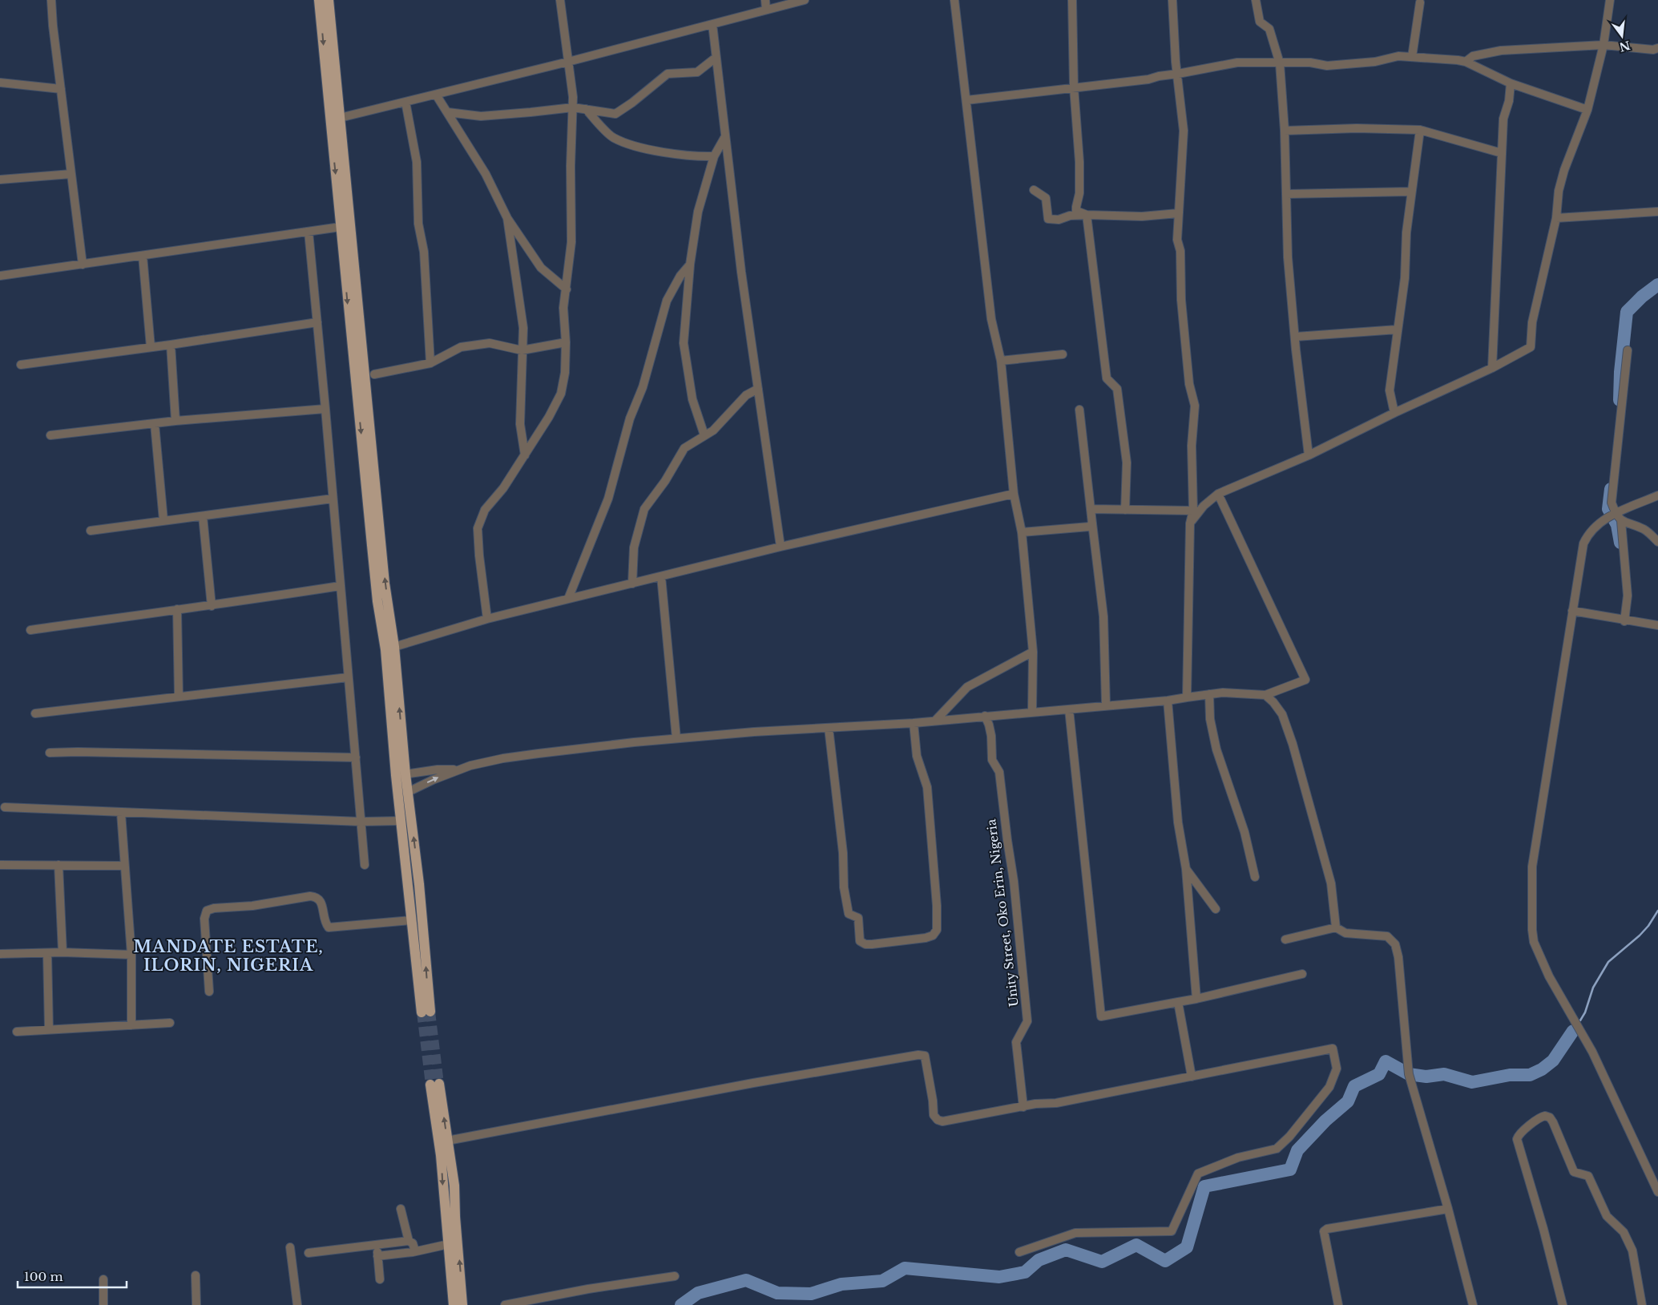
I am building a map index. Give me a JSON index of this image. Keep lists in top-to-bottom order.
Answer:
{
  "streets": {
    "street": ["Unity Street, Oko Erin, Nigeria"]
  },
  "districts": ["MANDATE ESTATE, ILORIN, NIGERIA"],
  "scale_bar": "100 m",
  "north": "bottom"
}
